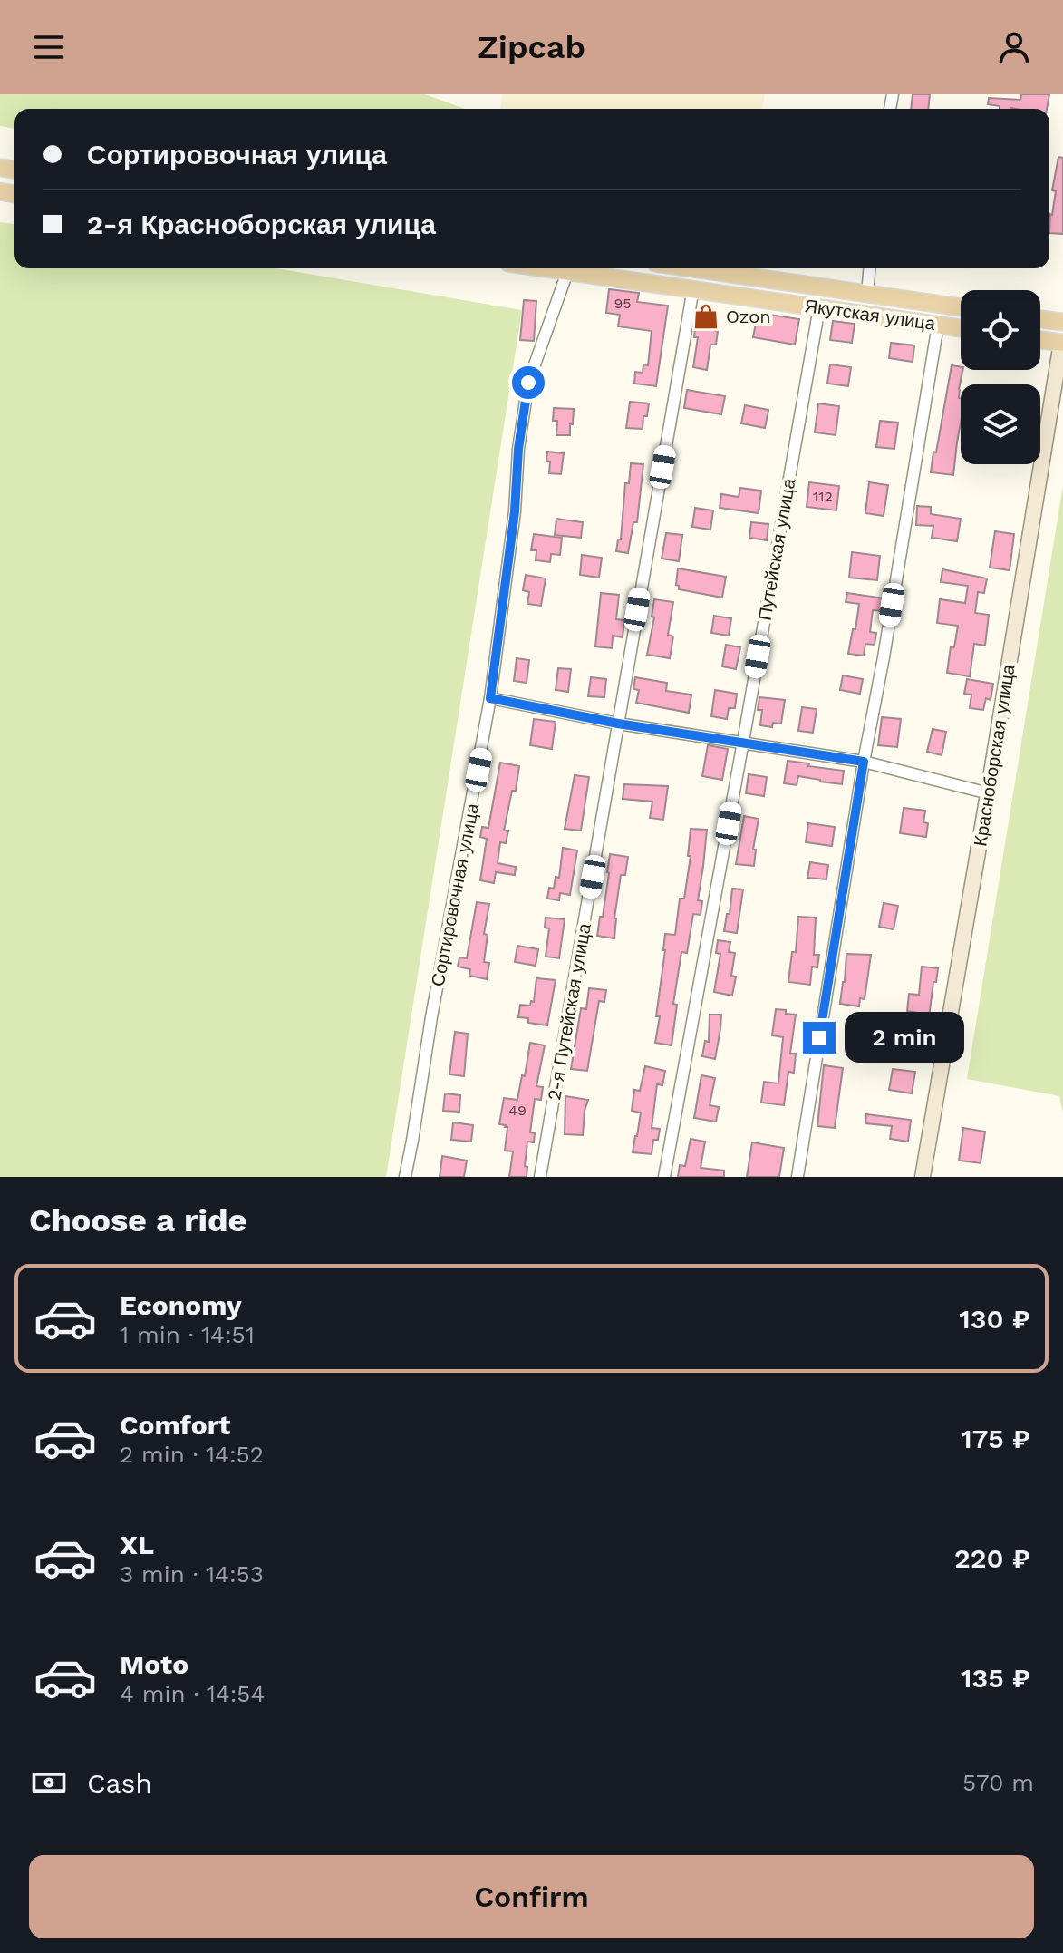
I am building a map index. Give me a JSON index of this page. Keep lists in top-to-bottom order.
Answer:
{
  "streets": {
    "main road": ["Якутская улица"],
    "street": [
      "Путейская улица",
      "Красноборская улица",
      "Сортировочная улица",
      "2-я Путейская улица"
    ]
  },
  "crossings": [
    ["Якутская улица", "Путейская улица"],
    ["Якутская улица", "Сортировочная улица"],
    ["Якутская улица", "2-я Путейская улица"]
  ],
  "places": {
    "shop": ["Ozon"]
  },
  "house_numbers": ["95", "112", "49"],
  "page": {
    "header": "Zipcab",
    "banner": ["Сортировочная улица", "2-я Красноборская улица"],
    "bubble": "2 min",
    "heading": "Choose a ride",
    "list": [
      {
        "name": "Economy",
        "note": "1 min · 14:51",
        "value": "130 ₽"
      },
      {
        "name": "Comfort",
        "note": "2 min · 14:52",
        "value": "175 ₽"
      },
      {
        "name": "XL",
        "note": "3 min · 14:53",
        "value": "220 ₽"
      },
      {
        "name": "Moto",
        "note": "4 min · 14:54",
        "value": "135 ₽"
      }
    ],
    "pay": ["Cash", "570 m"],
    "buttons": "Confirm"
  }
}
